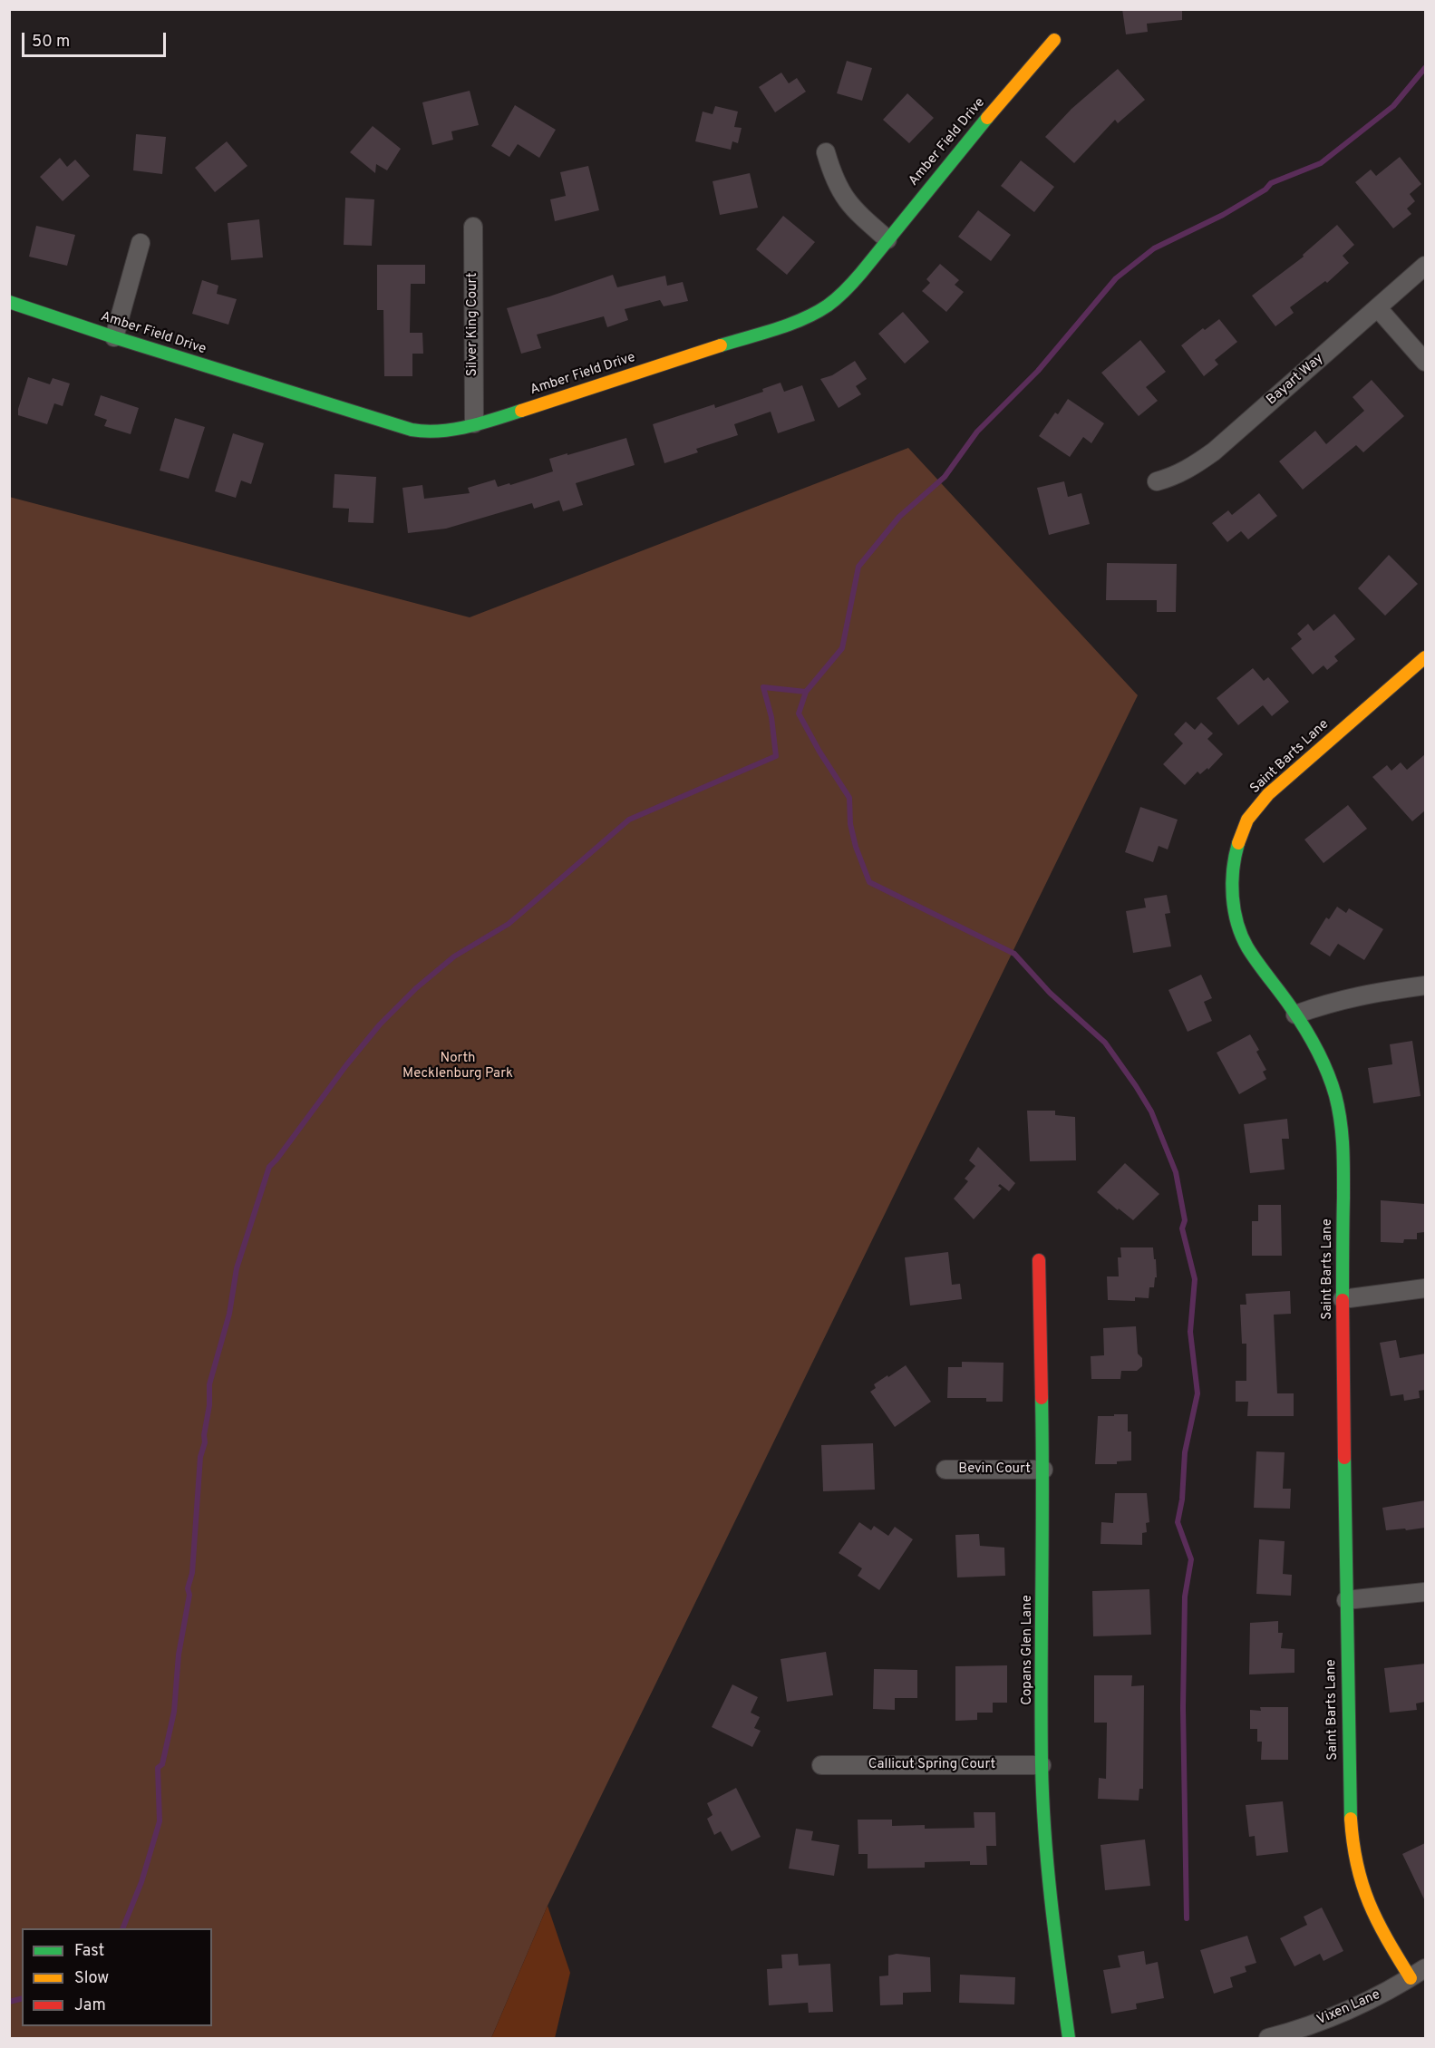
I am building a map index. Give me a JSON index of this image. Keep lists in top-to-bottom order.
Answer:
{
  "streets": {
    "street": [
      "Amber Field Drive",
      "Silver King Court",
      "Bayart Way",
      "Saint Barts Lane",
      "Bevin Court",
      "Copans Glen Lane",
      "Callicut Spring Court",
      "Vixen Lane"
    ]
  },
  "crossings": [
    ["Amber Field Drive", "Silver King Court"],
    ["Saint Barts Lane", "Vixen Lane"],
    ["Bevin Court", "Copans Glen Lane"],
    ["Copans Glen Lane", "Callicut Spring Court"]
  ],
  "parks": ["North Mecklenburg Park"],
  "legend": ["Fast", "Slow", "Jam"],
  "scale_bar": "50 m"
}
